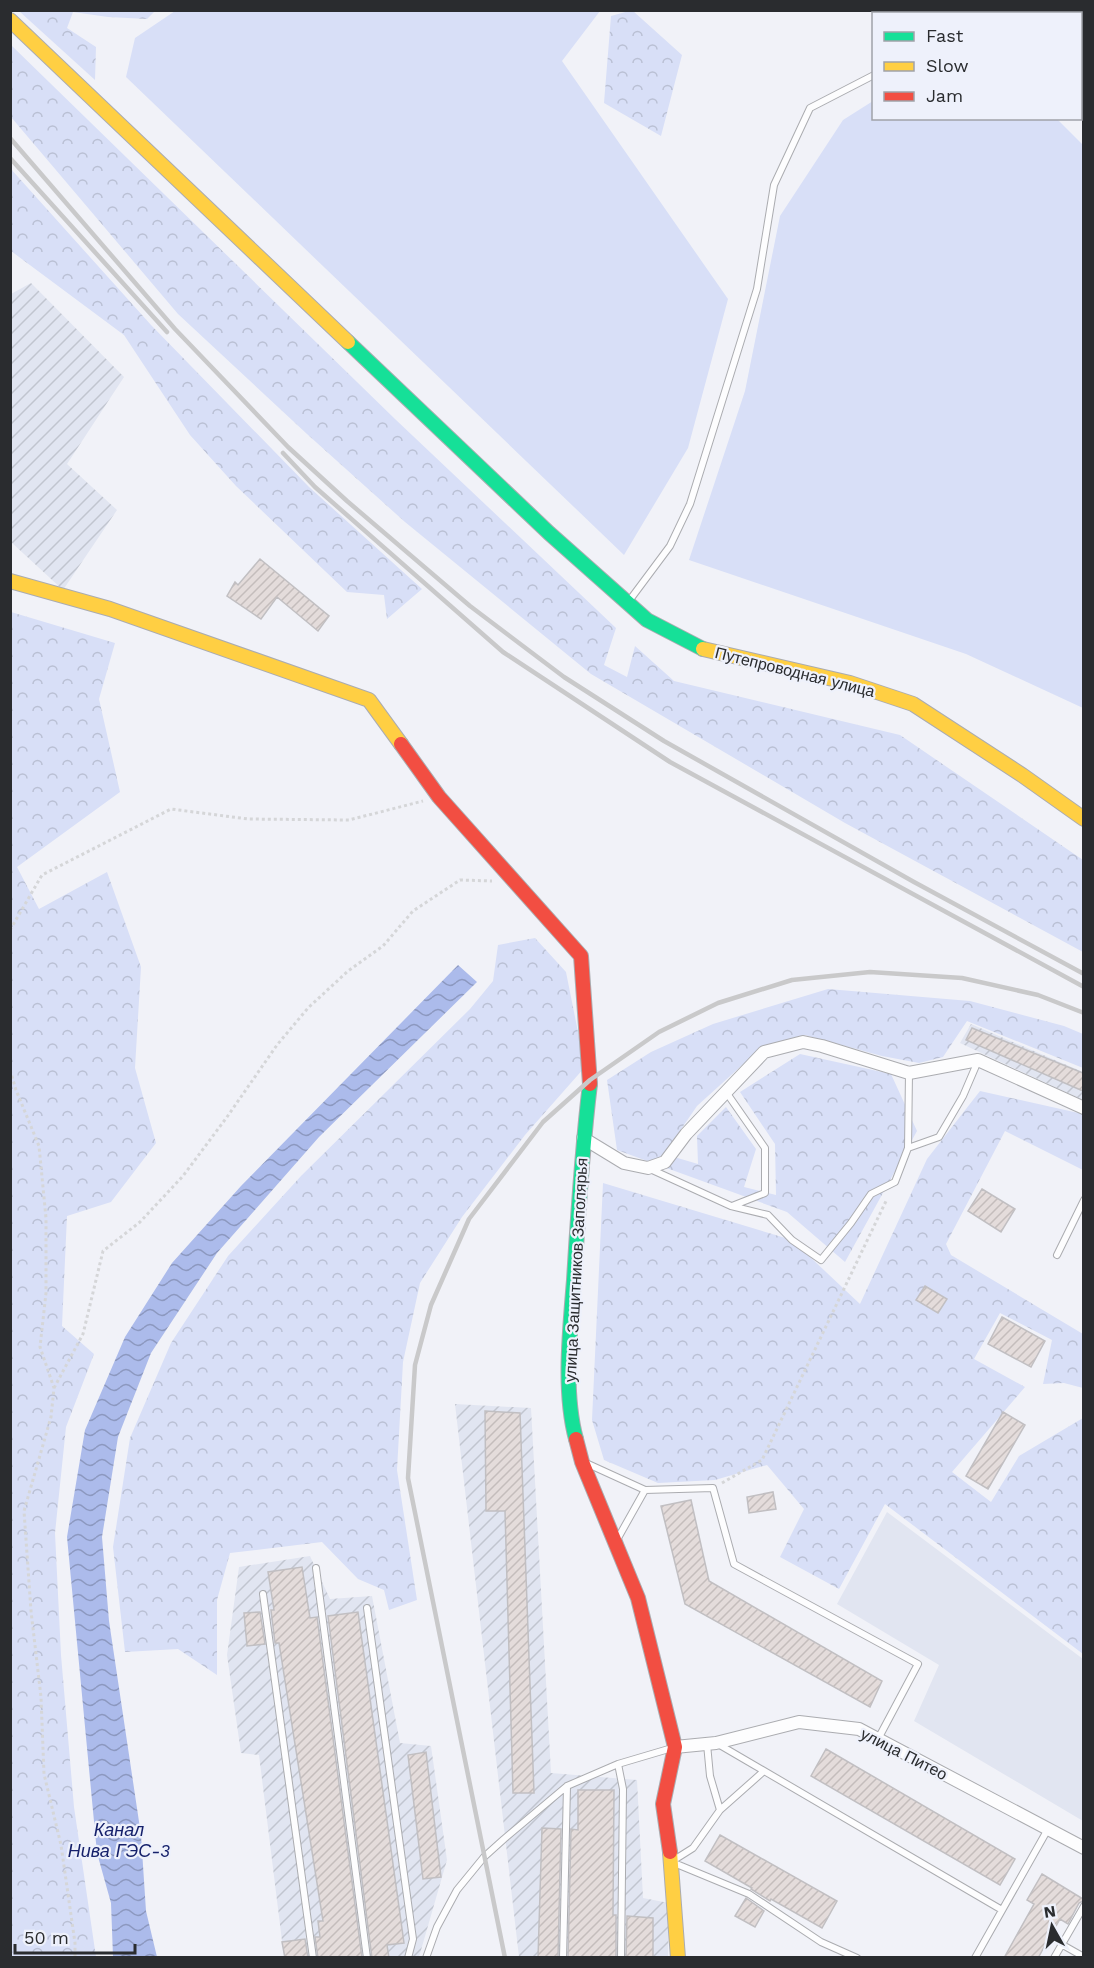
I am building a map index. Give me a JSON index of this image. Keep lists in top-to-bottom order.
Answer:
{
  "streets": {
    "street": ["Путепроводная улица", "улица Защитников Заполярья", "улица Питео"]
  },
  "crossings": [
    ["улица Защитников Заполярья", "улица Питео"]
  ],
  "water": ["Канал Нива ГЭС-3"],
  "legend": ["Fast", "Slow", "Jam"],
  "scale_bar": "50 m",
  "north": "top"
}
